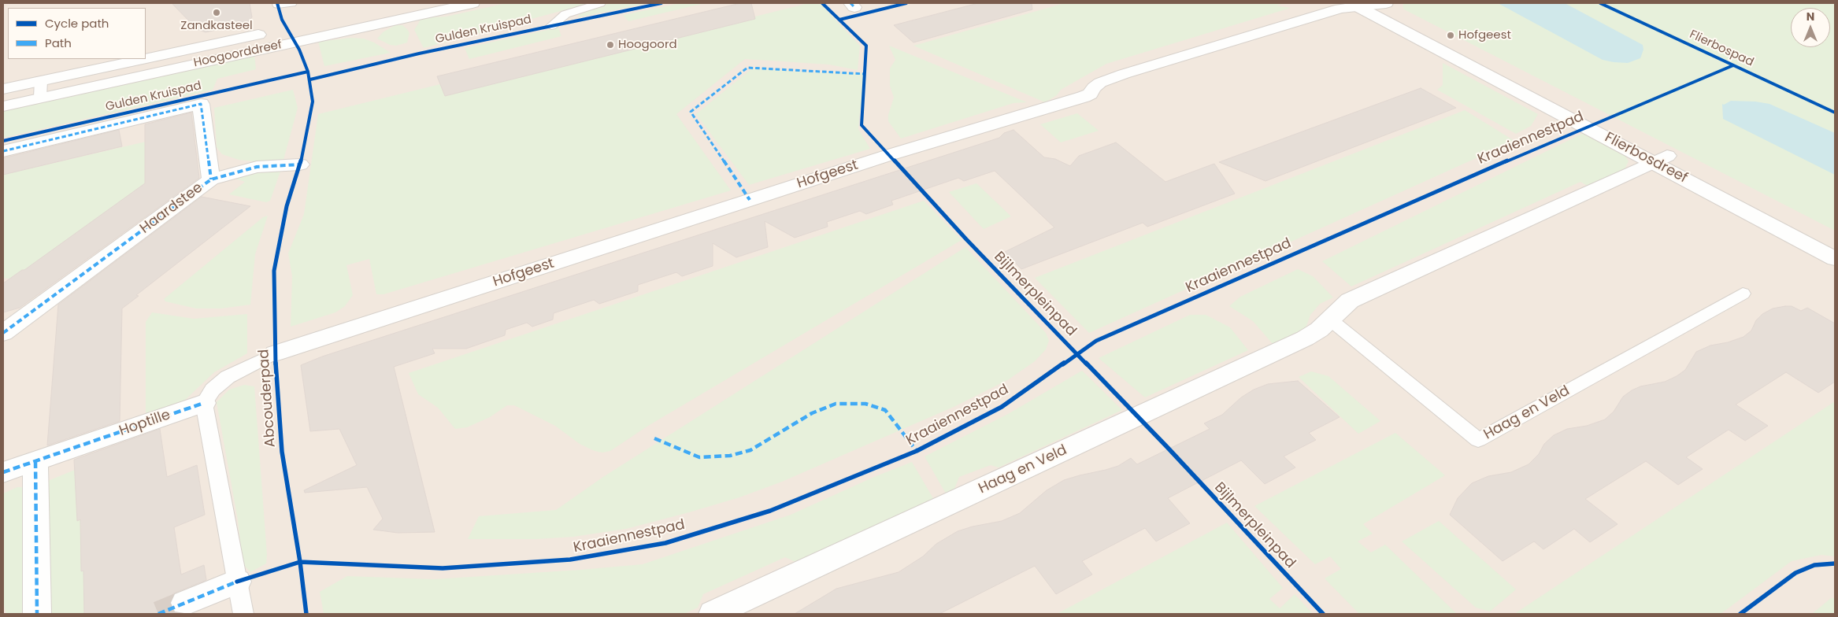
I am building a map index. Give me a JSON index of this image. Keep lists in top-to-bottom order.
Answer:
{
  "streets": {
    "street": [
      "Hoogoorddreef",
      "Flierbosdreef",
      "Hofgeest",
      "Haardstee",
      "Haag en Veld",
      "Hoptille"
    ],
    "cycle path": [
      "Gulden Kruispad",
      "Flierbospad",
      "Bijlmerpleinpad",
      "Abcouderpad"
    ]
  },
  "crossings": [
    ["Flierbosdreef", "Hofgeest"],
    ["Flierbosdreef", "Haag en Veld"]
  ],
  "places": ["Zandkasteel", "Hofgeest", "Hoogoord"],
  "legend": ["Cycle path", "Path"],
  "north": "top"
}
